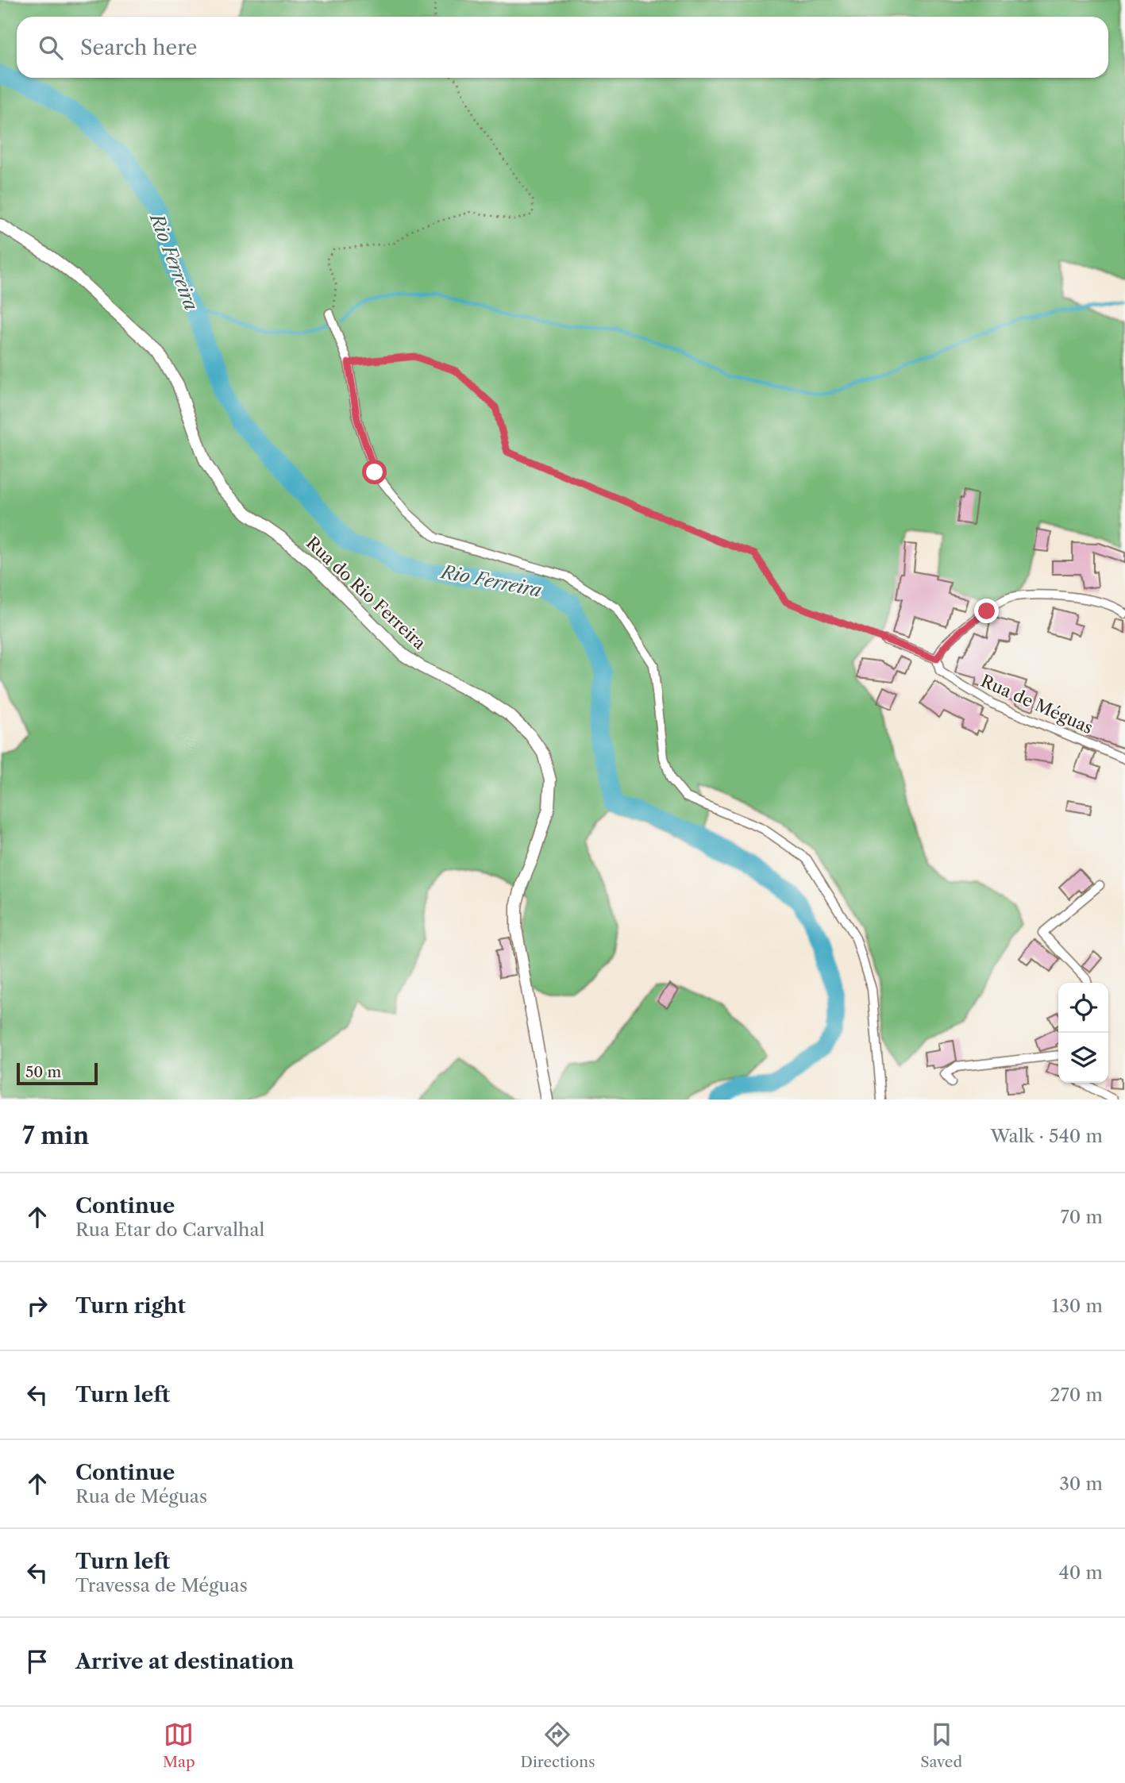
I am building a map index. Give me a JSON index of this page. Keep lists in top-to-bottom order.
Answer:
{
  "streets": {
    "street": ["Rua do Rio Ferreira", "Rua de Méguas"]
  },
  "water": ["Rio Ferreira"],
  "scale_bar": "50 m",
  "page": {
    "search": "Search here",
    "scale": "50 m",
    "heading": ["7 min", "Walk · 540 m"],
    "list": [
      ["Continue", "Rua Etar do Carvalhal", "70 m"],
      ["Turn right", "130 m"],
      ["Turn left", "270 m"],
      ["Continue", "Rua de Méguas", "30 m"],
      ["Turn left", "Travessa de Méguas", "40 m"],
      "Arrive at destination"
    ],
    "nav": ["Map", "Directions", "Saved"]
  }
}
